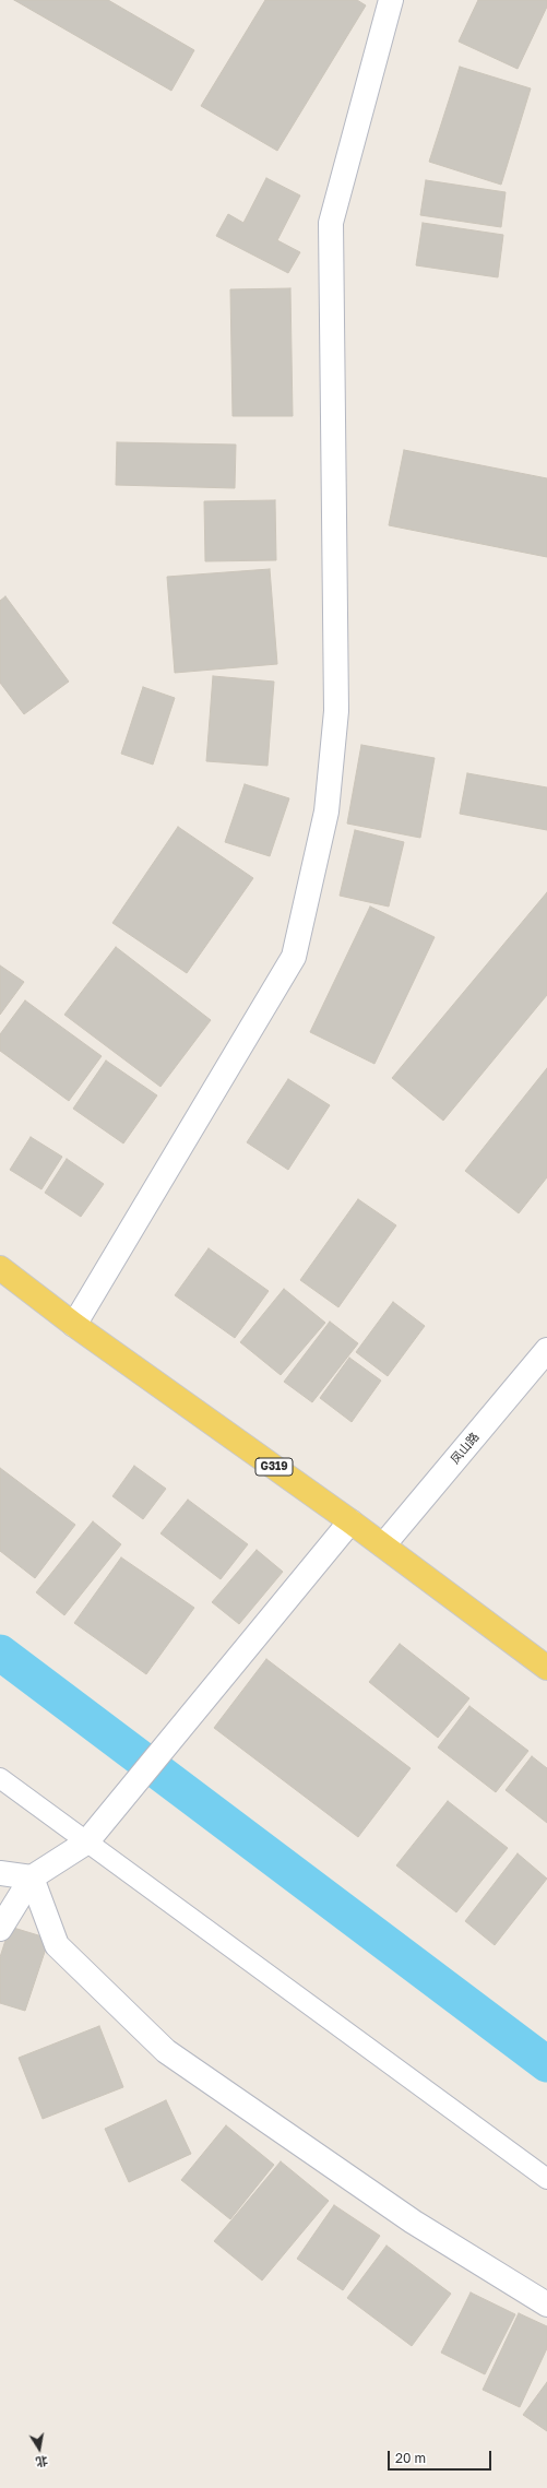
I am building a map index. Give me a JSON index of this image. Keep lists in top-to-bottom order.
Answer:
{
  "streets": {
    "main road": ["G319"],
    "street": ["凤山路"]
  },
  "crossings": [
    ["凤山路", "G319"]
  ],
  "scale_bar": "20 m",
  "north": "bottom"
}
